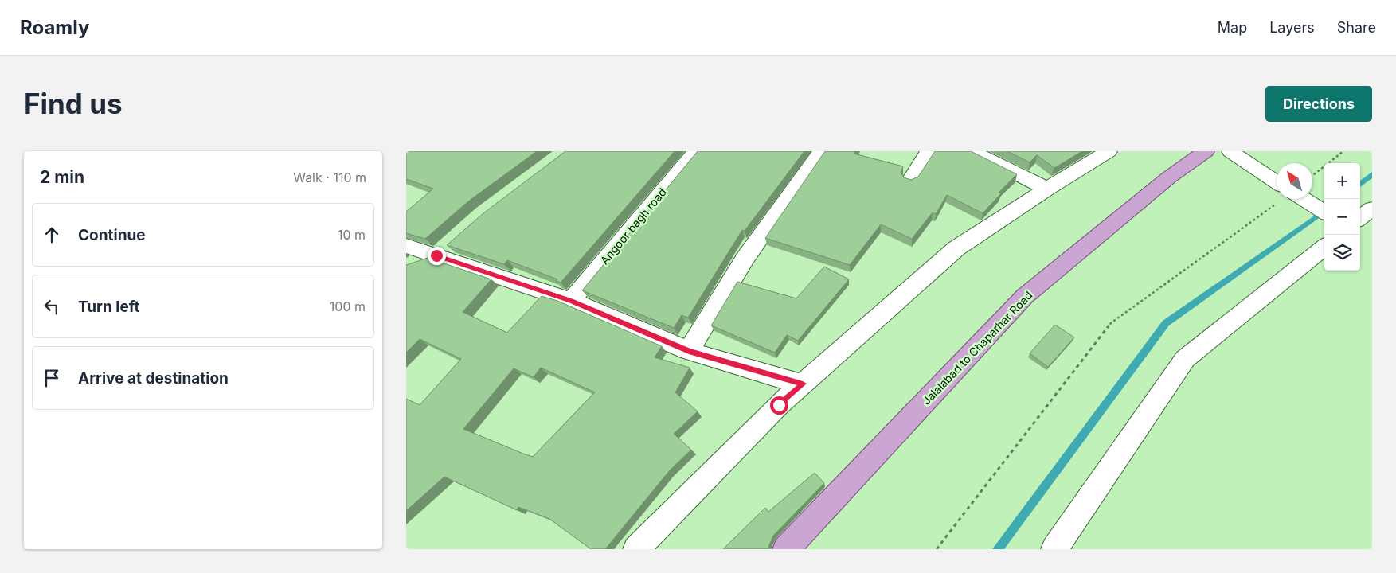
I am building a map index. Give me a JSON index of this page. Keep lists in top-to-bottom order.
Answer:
{
  "streets": {
    "main road": ["Jalalabad to Chaparhar Road"],
    "street": ["Angoor bagh road"]
  },
  "north": "top left",
  "page": {
    "header": "Roamly",
    "nav": ["Map", "Layers", "Share"],
    "buttons": "Directions",
    "title": "Find us",
    "heading": ["2 min", "Walk · 110 m"],
    "map_buttons": ["+", "−"],
    "list": [
      ["Continue", "10 m"],
      ["Turn left", "100 m"],
      "Arrive at destination"
    ]
  }
}
